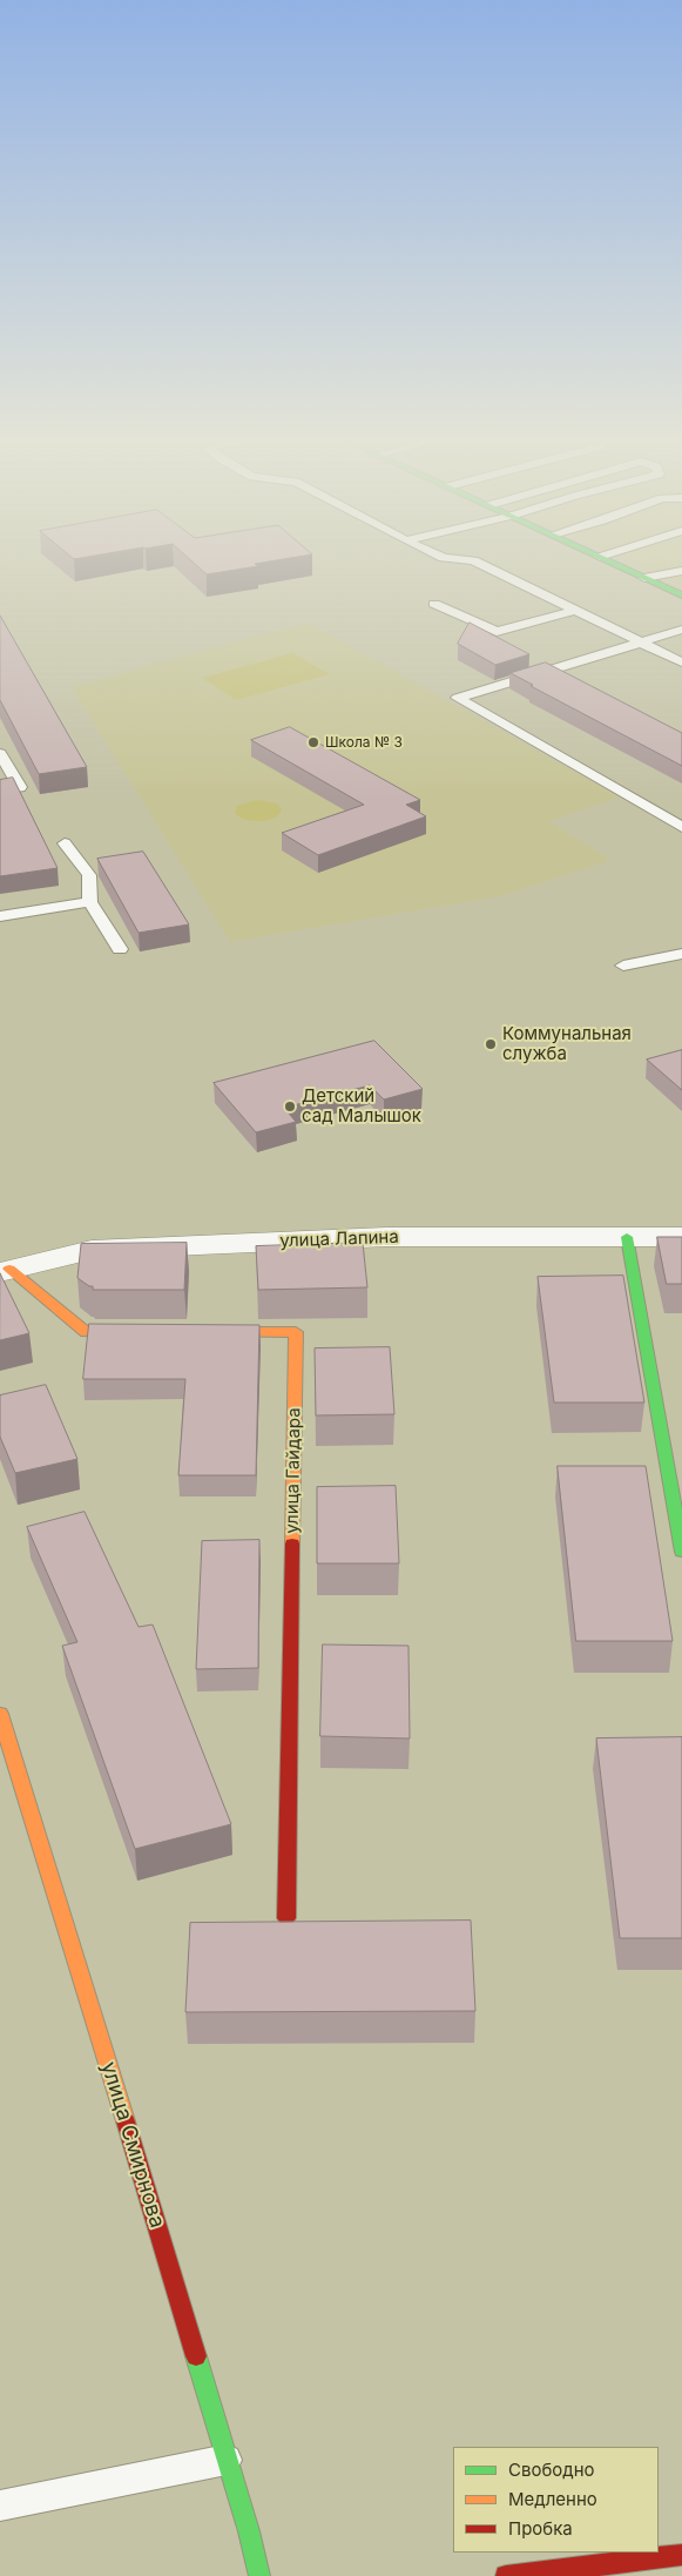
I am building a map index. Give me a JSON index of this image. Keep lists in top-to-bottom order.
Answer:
{
  "streets": {
    "street": ["улица Лапина", "улица Гайдара", "улица Смирнова"]
  },
  "places": ["Школа № 3", "Коммунальная служба", "Детский сад Малышок"],
  "legend": ["Свободно", "Медленно", "Пробка"]
}
